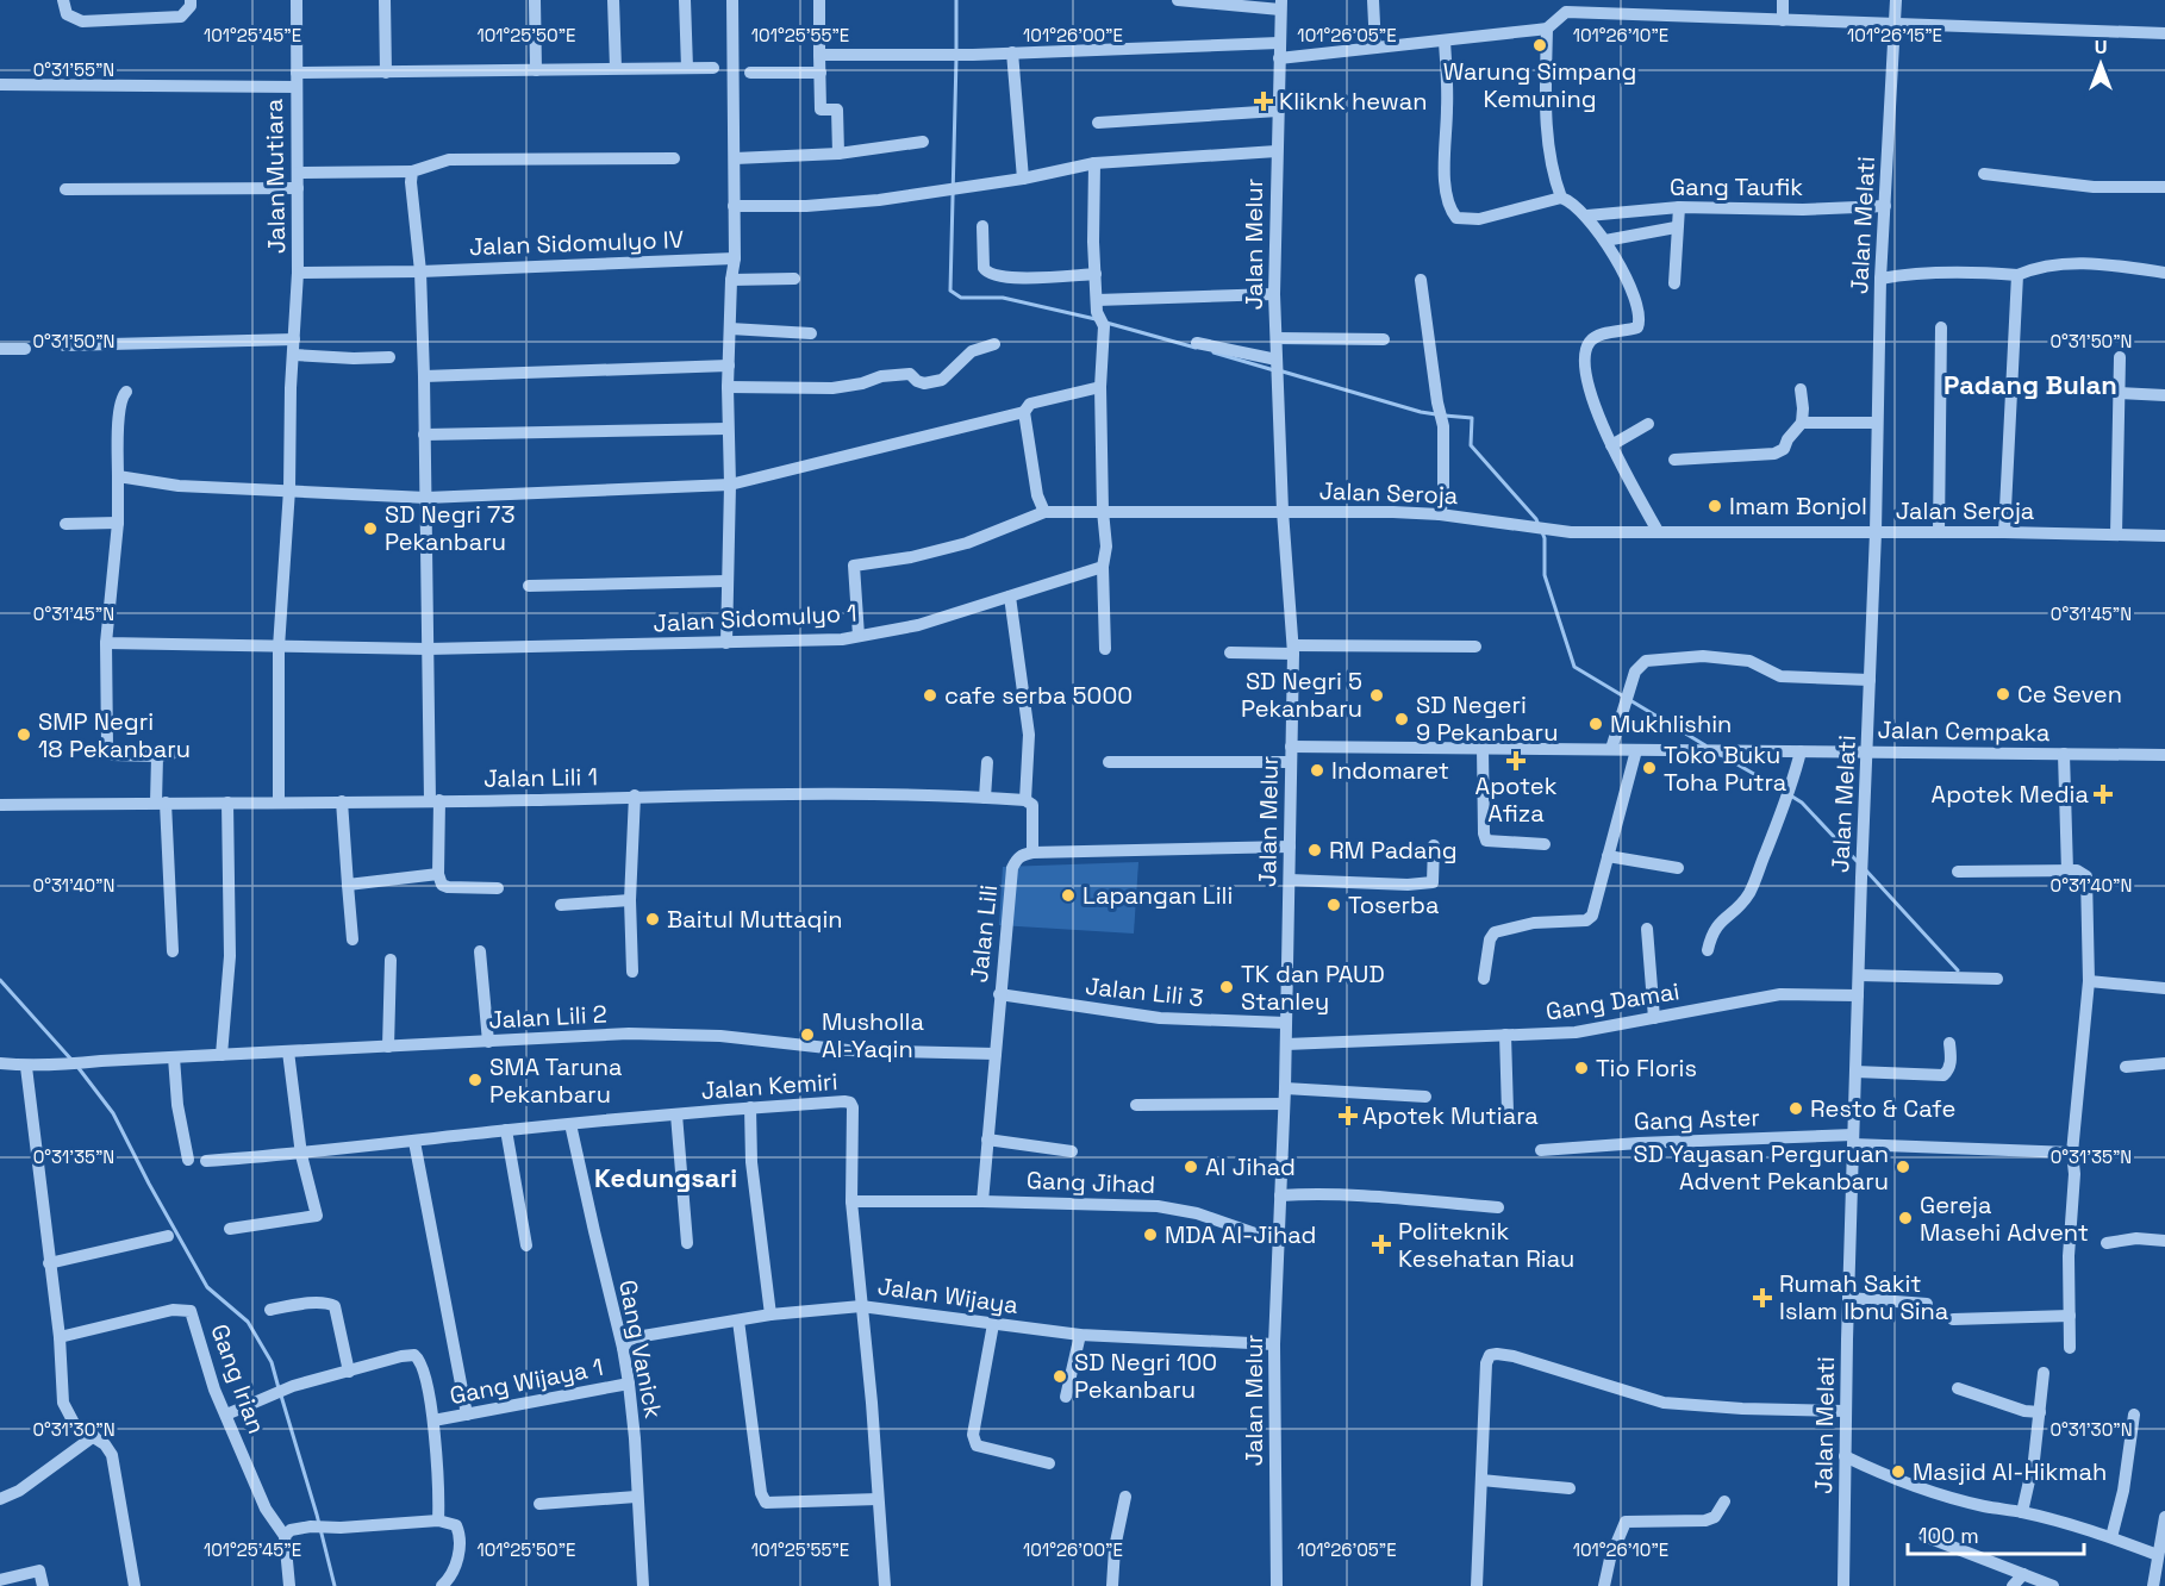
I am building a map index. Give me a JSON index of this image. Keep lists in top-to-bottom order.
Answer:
{
  "streets": {
    "street": [
      "Jalan Mutiara",
      "Gang Taufik",
      "Jalan Melati",
      "Jalan Sidomulyo IV",
      "Jalan Melur",
      "Jalan Seroja",
      "Jalan Sidomulyo 1",
      "Jalan Cempaka",
      "Jalan Lili 1",
      "Jalan Lili",
      "Jalan Lili 3",
      "Gang Damai",
      "Jalan Lili 2",
      "Jalan Kemiri",
      "Gang Aster",
      "Gang Jihad",
      "Jalan Wijaya",
      "Gang Vanick",
      "Gang Irian",
      "Gang Wijaya 1"
    ]
  },
  "crossings": [
    ["Jalan Mutiara", "Jalan Sidomulyo IV"],
    ["Gang Taufik", "Jalan Melati"],
    ["Jalan Melati", "Jalan Seroja"],
    ["Jalan Melati", "Jalan Cempaka"],
    ["Jalan Melati", "Gang Damai"],
    ["Jalan Melati", "Gang Aster"],
    ["Jalan Melur", "Jalan Seroja"],
    ["Jalan Melur", "Jalan Cempaka"],
    ["Jalan Melur", "Jalan Lili 3"],
    ["Jalan Melur", "Gang Damai"],
    ["Jalan Melur", "Gang Jihad"],
    ["Jalan Melur", "Jalan Wijaya"],
    ["Jalan Lili", "Jalan Lili 3"],
    ["Jalan Lili", "Jalan Lili 2"],
    ["Jalan Lili", "Gang Jihad"],
    ["Jalan Kemiri", "Gang Jihad"],
    ["Jalan Kemiri", "Jalan Wijaya"],
    ["Jalan Kemiri", "Gang Vanick"],
    ["Jalan Wijaya", "Gang Vanick"],
    ["Gang Vanick", "Gang Wijaya 1"]
  ],
  "districts": ["Padang Bulan", "Kedungsari"],
  "places": {
    "other": [
      "Warung Simpang Kemuning",
      "Imam Bonjol",
      "SD Negri 73 Pekanbaru",
      "Ce Seven",
      "cafe serba 5000",
      "SD Negri 5 Pekanbaru",
      "SD Negeri 9 Pekanbaru",
      "Mukhlishin",
      "SMP Negri 18 Pekanbaru",
      "Toko Buku Toha Putra",
      "Indomaret",
      "RM Padang",
      "Lapangan Lili",
      "Toserba",
      "Baitul Muttaqin",
      "TK dan PAUD Stanley",
      "Musholla Al-Yaqin",
      "Tio Floris",
      "SMA Taruna Pekanbaru",
      "Resto & Cafe",
      "Al Jihad",
      "SD Yayasan Perguruan Advent Pekanbaru",
      "Gereja Masehi Advent",
      "MDA Al-Jihad",
      "SD Negri 100 Pekanbaru",
      "Masjid Al-Hikmah"
    ],
    "health": [
      "Kliknk hewan",
      "Apotek Afiza",
      "Apotek Media",
      "Apotek Mutiara",
      "Politeknik Kesehatan Riau",
      "Rumah Sakit Islam Ibnu Sina"
    ]
  },
  "scale_bar": "100 m",
  "north": "top",
  "coordinates": [
    "101°25'45\"E",
    "101°25'50\"E",
    "101°25'55\"E",
    "101°26'00\"E",
    "101°26'05\"E",
    "101°26'10\"E",
    "101°26'15\"E",
    "0°31'55\"N",
    "0°31'50\"N",
    "0°31'45\"N",
    "0°31'40\"N",
    "0°31'35\"N",
    "0°31'30\"N"
  ]
}
